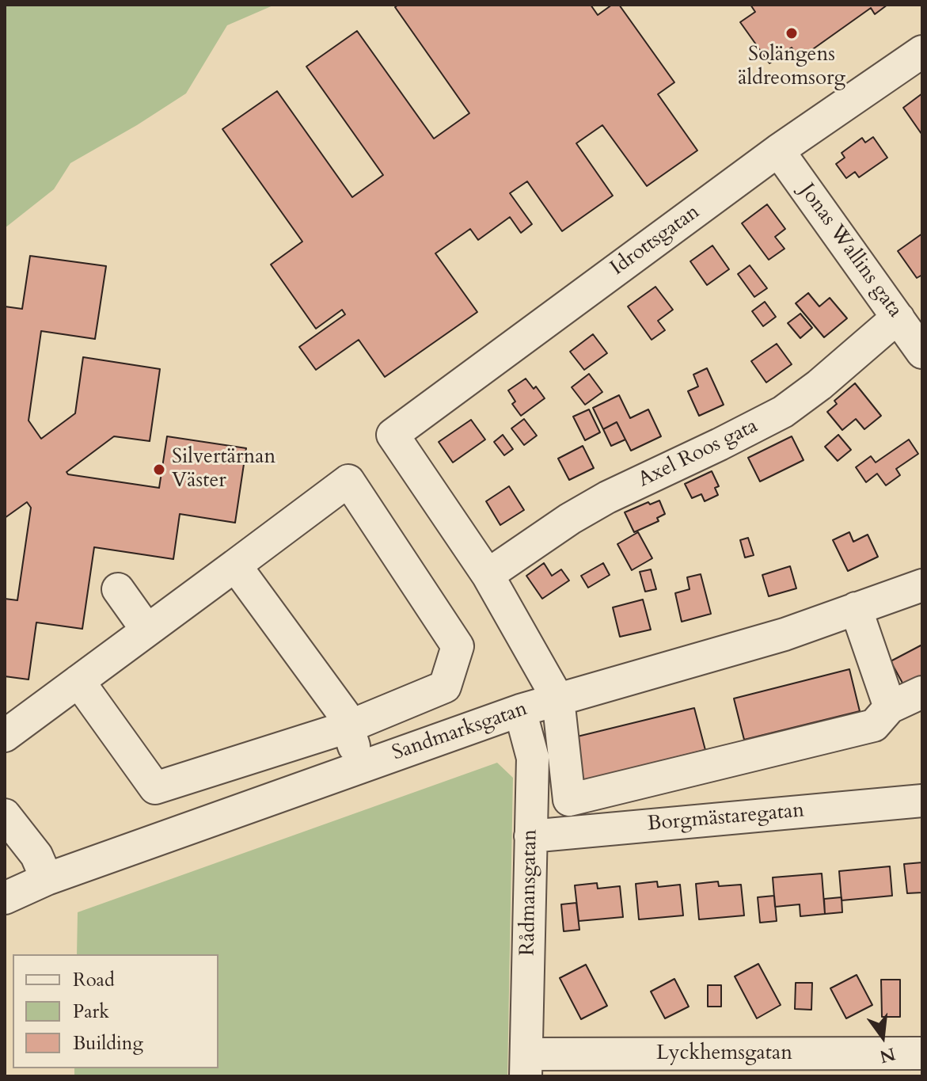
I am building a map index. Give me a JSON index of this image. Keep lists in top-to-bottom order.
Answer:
{
  "streets": {
    "street": [
      "Idrottsgatan",
      "Jonas Wallins gata",
      "Axel Roos gata",
      "Sandmarksgatan",
      "Borgmästaregatan",
      "Rådmansgatan",
      "Lyckhemsgatan"
    ]
  },
  "crossings": [
    ["Idrottsgatan", "Jonas Wallins gata"],
    ["Idrottsgatan", "Axel Roos gata"],
    ["Jonas Wallins gata", "Axel Roos gata"],
    ["Sandmarksgatan", "Rådmansgatan"],
    ["Borgmästaregatan", "Rådmansgatan"],
    ["Rådmansgatan", "Lyckhemsgatan"]
  ],
  "places": ["Solängens äldreomsorg", "Silvertärnan Väster"],
  "legend": ["Road", "Park", "Building"],
  "north": "bottom"
}
